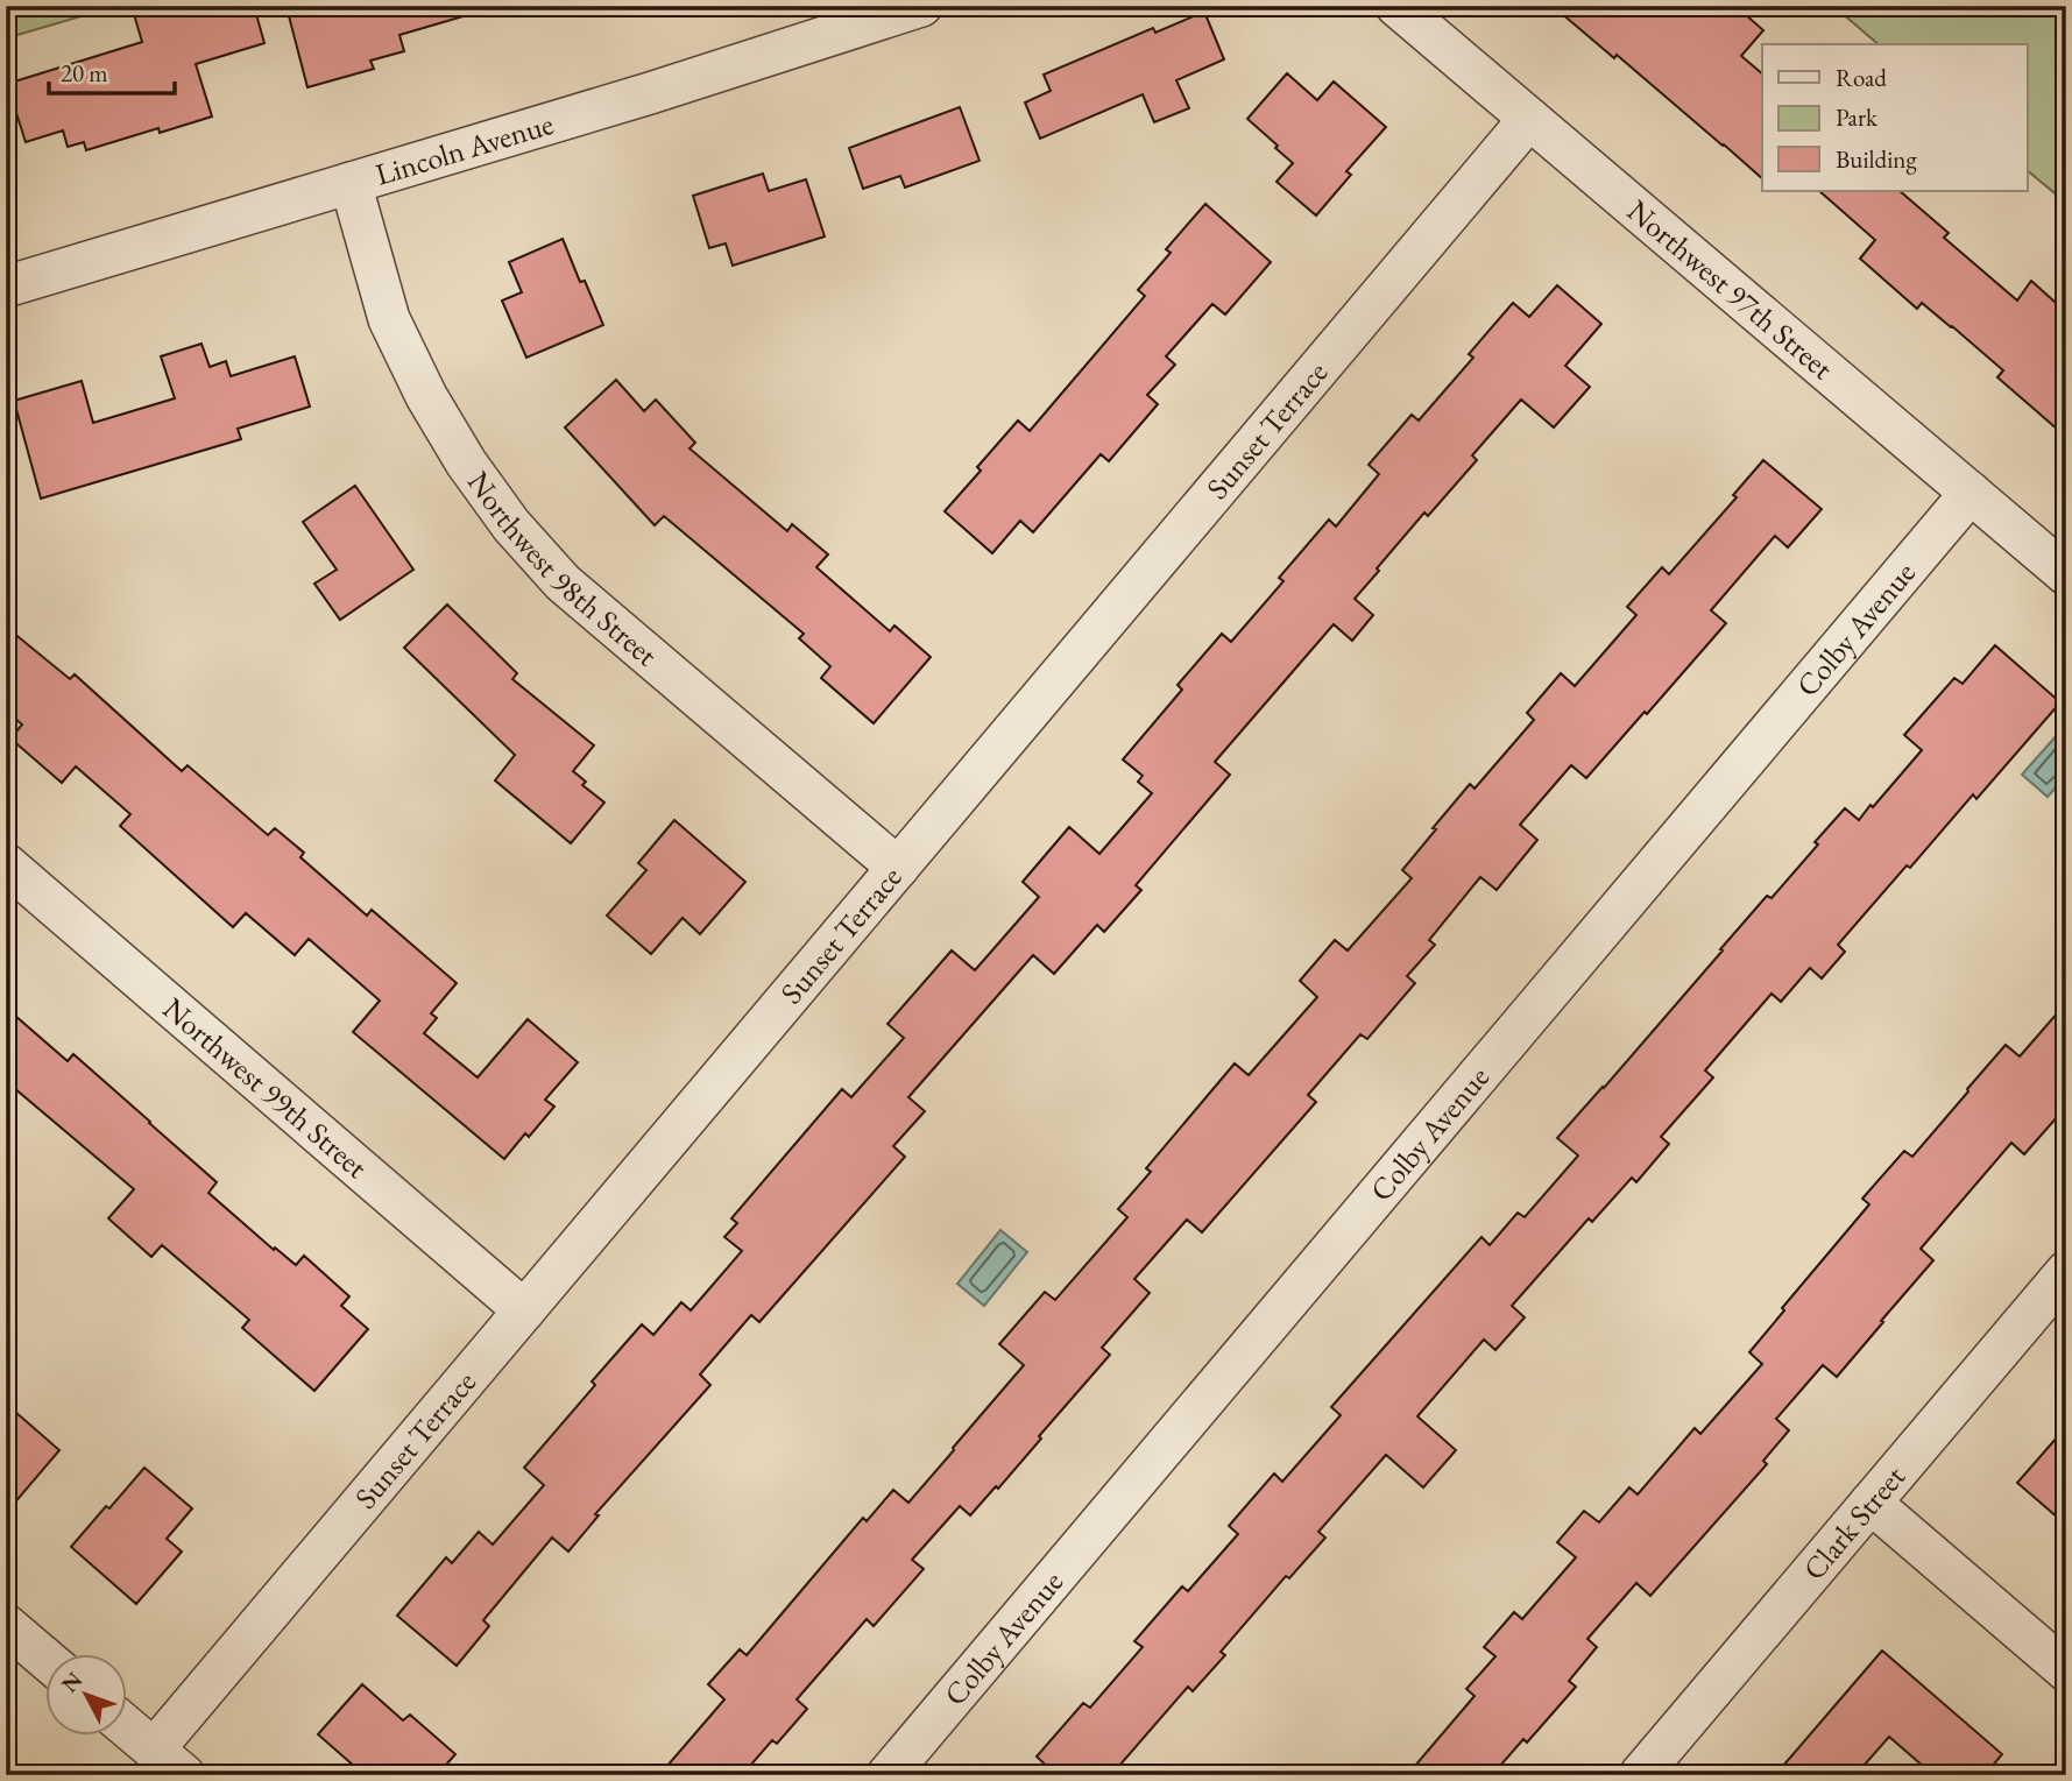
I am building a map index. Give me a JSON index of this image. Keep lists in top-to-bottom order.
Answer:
{
  "streets": {
    "street": [
      "Lincoln Avenue",
      "Northwest 97th Street",
      "Sunset Terrace",
      "Northwest 98th Street",
      "Colby Avenue",
      "Northwest 99th Street",
      "Clark Street"
    ]
  },
  "crossings": [
    ["Lincoln Avenue", "Northwest 98th Street"],
    ["Northwest 97th Street", "Sunset Terrace"],
    ["Northwest 97th Street", "Colby Avenue"],
    ["Sunset Terrace", "Northwest 98th Street"],
    ["Sunset Terrace", "Northwest 99th Street"]
  ],
  "legend": ["Road", "Park", "Building"],
  "scale_bar": "20 m",
  "north": "top left"
}
